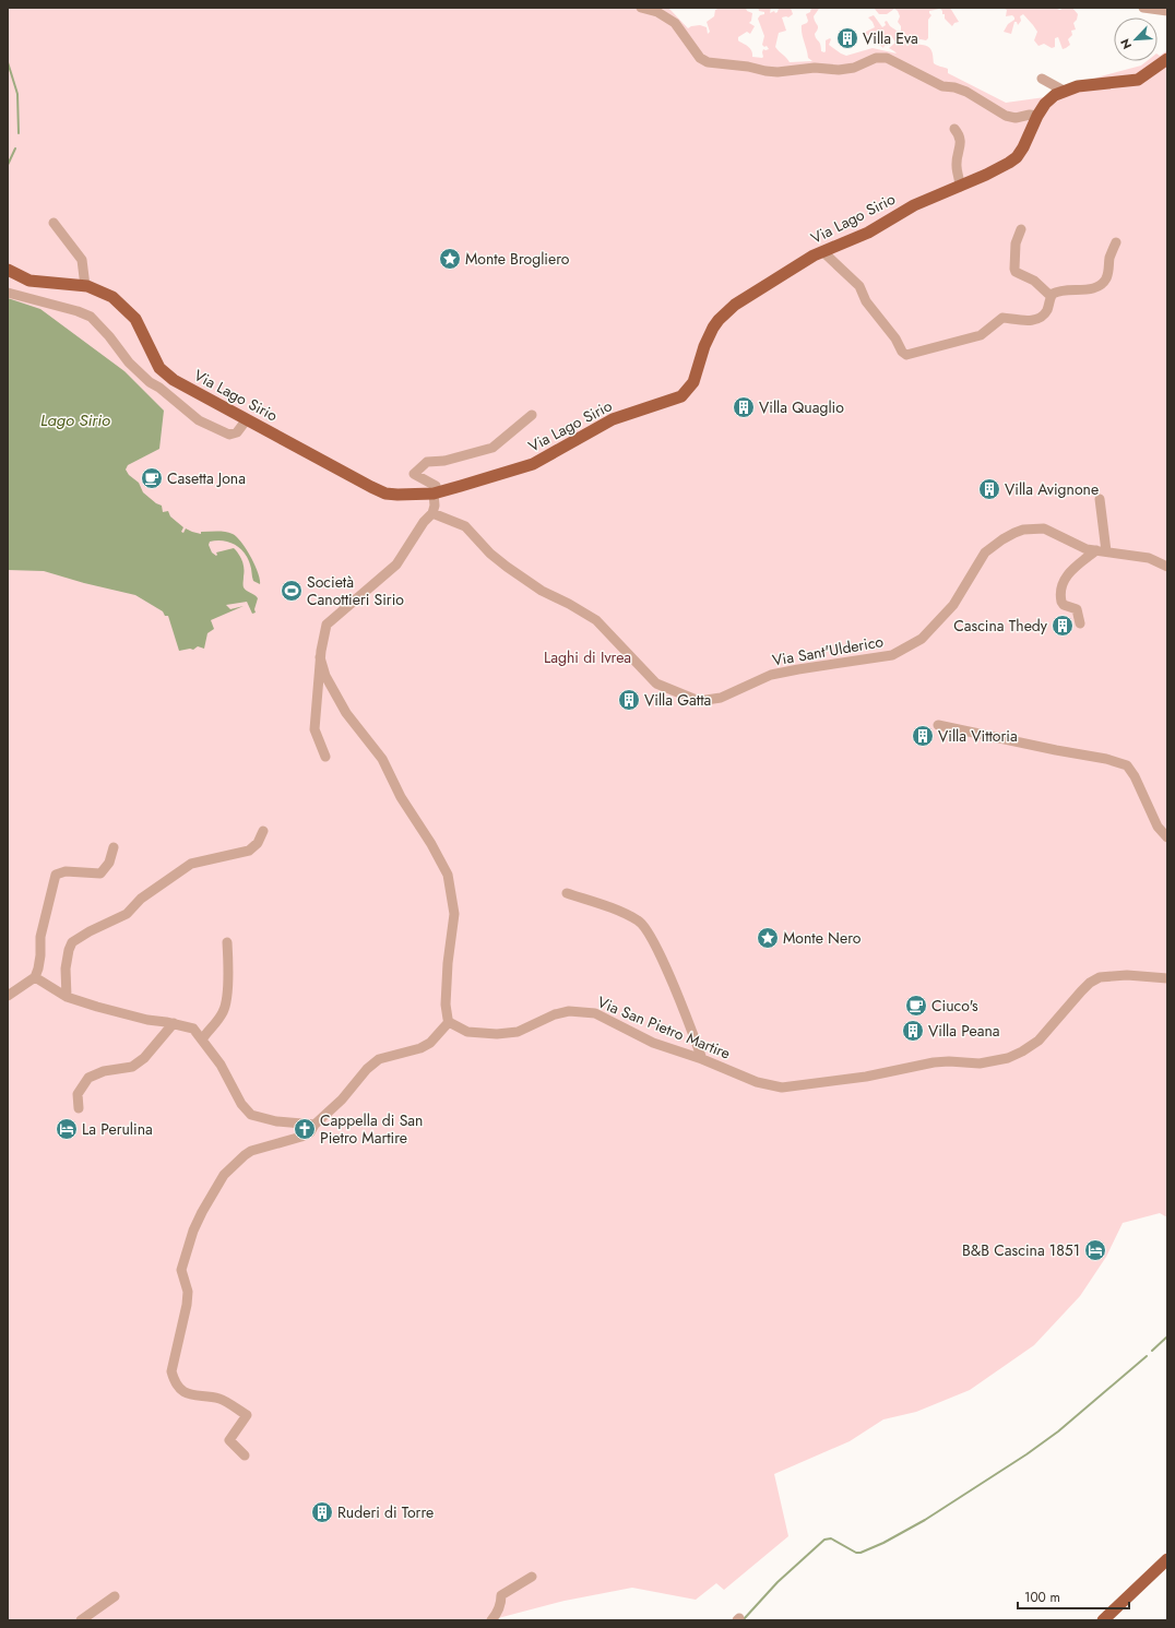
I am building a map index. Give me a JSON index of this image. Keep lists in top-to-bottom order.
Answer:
{
  "streets": {
    "main road": ["Via Lago Sirio"],
    "street": ["Via Sant'Ulderico", "Via San Pietro Martire"]
  },
  "water": ["Lago Sirio"],
  "parks": ["Laghi di Ivrea"],
  "places": {
    "building": [
      "Villa Eva",
      "Villa Quaglio",
      "Villa Avignone",
      "Cascina Thedy",
      "Villa Gatta",
      "Villa Vittoria",
      "Villa Peana",
      "Ruderi di Torre"
    ],
    "place": ["Monte Brogliero", "Monte Nero"],
    "cafe": ["Casetta Jona", "Ciuco's"],
    "sports": ["Società Canottieri Sirio"],
    "hotel": ["La Perulina", "B&B Cascina 1851"],
    "church": ["Cappella di San Pietro Martire"]
  },
  "scale_bar": "100 m",
  "north": "bottom left"
}
